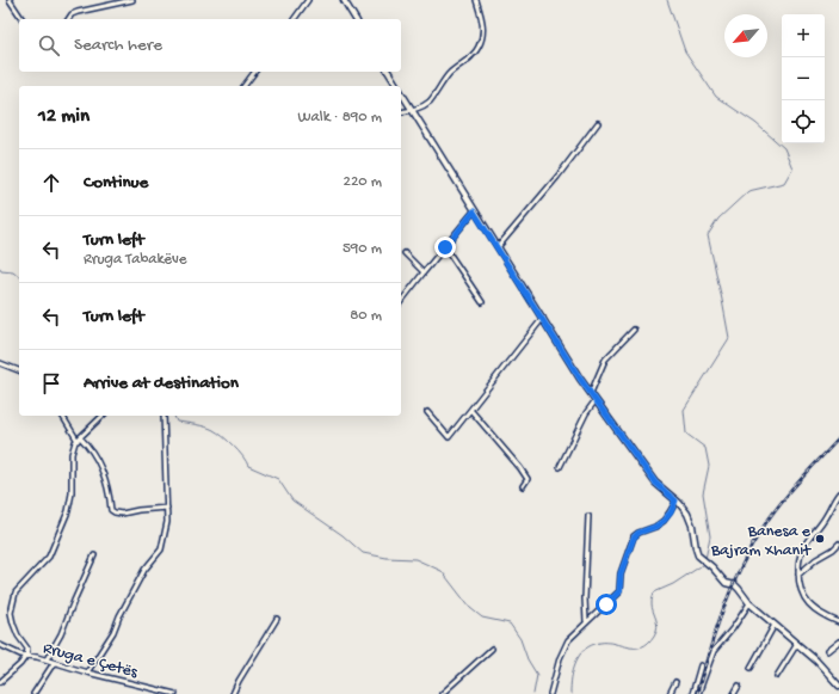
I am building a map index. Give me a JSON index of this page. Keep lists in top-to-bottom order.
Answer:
{
  "streets": {
    "street": ["Rruga e Çetës"]
  },
  "places": ["Banesa e Bajram Xhanit"],
  "north": "bottom left",
  "page": {
    "map_buttons": ["+", "−"],
    "search": "Search here",
    "heading": ["12 min", "Walk · 890 m"],
    "list": [
      ["Continue", "220 m"],
      ["Turn left", "Rruga Tabakëve", "590 m"],
      ["Turn left", "80 m"],
      "Arrive at destination"
    ]
  }
}
